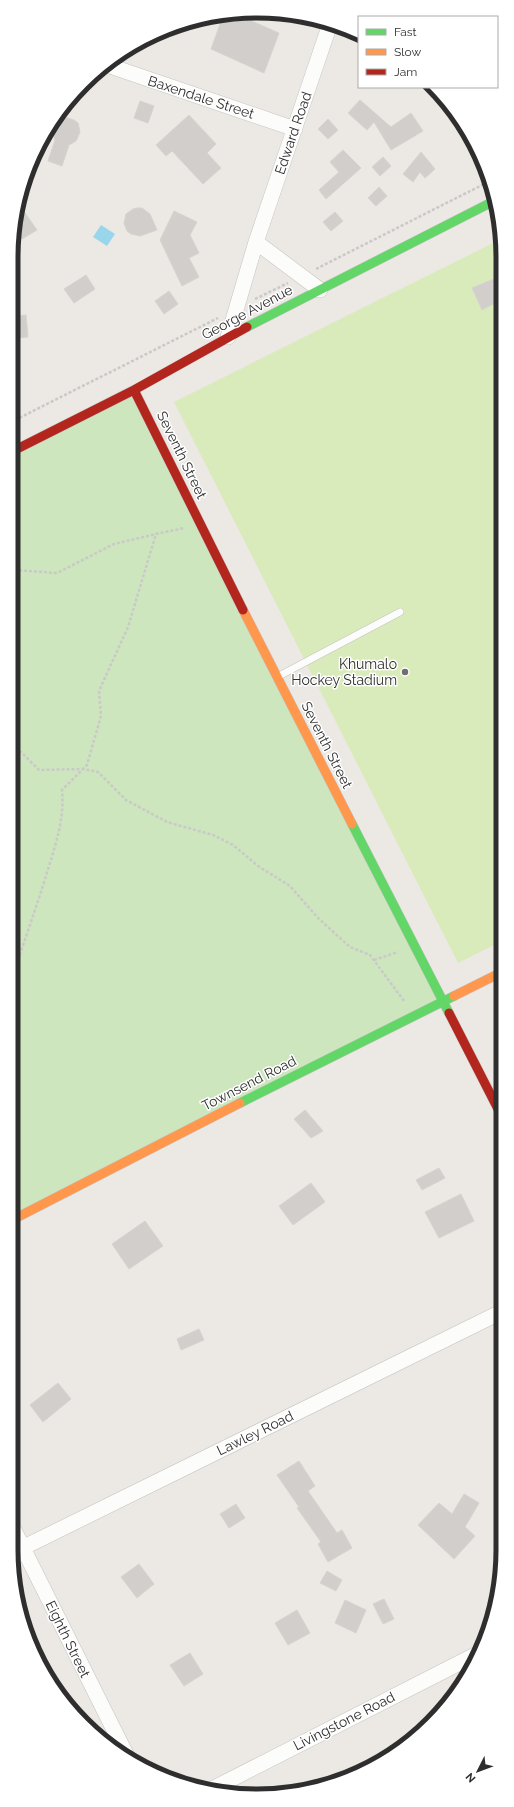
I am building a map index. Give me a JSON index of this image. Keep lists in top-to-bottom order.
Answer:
{
  "streets": {
    "street": [
      "Baxendale Street",
      "Edward Road",
      "George Avenue",
      "Seventh Street",
      "Townsend Road",
      "Lawley Road",
      "Eighth Street",
      "Livingstone Road"
    ]
  },
  "crossings": [
    ["Baxendale Street", "Edward Road"],
    ["Edward Road", "George Avenue"],
    ["George Avenue", "Seventh Street"],
    ["Seventh Street", "Townsend Road"]
  ],
  "places": ["Khumalo Hockey Stadium"],
  "legend": ["Fast", "Slow", "Jam"],
  "north": "bottom left"
}
